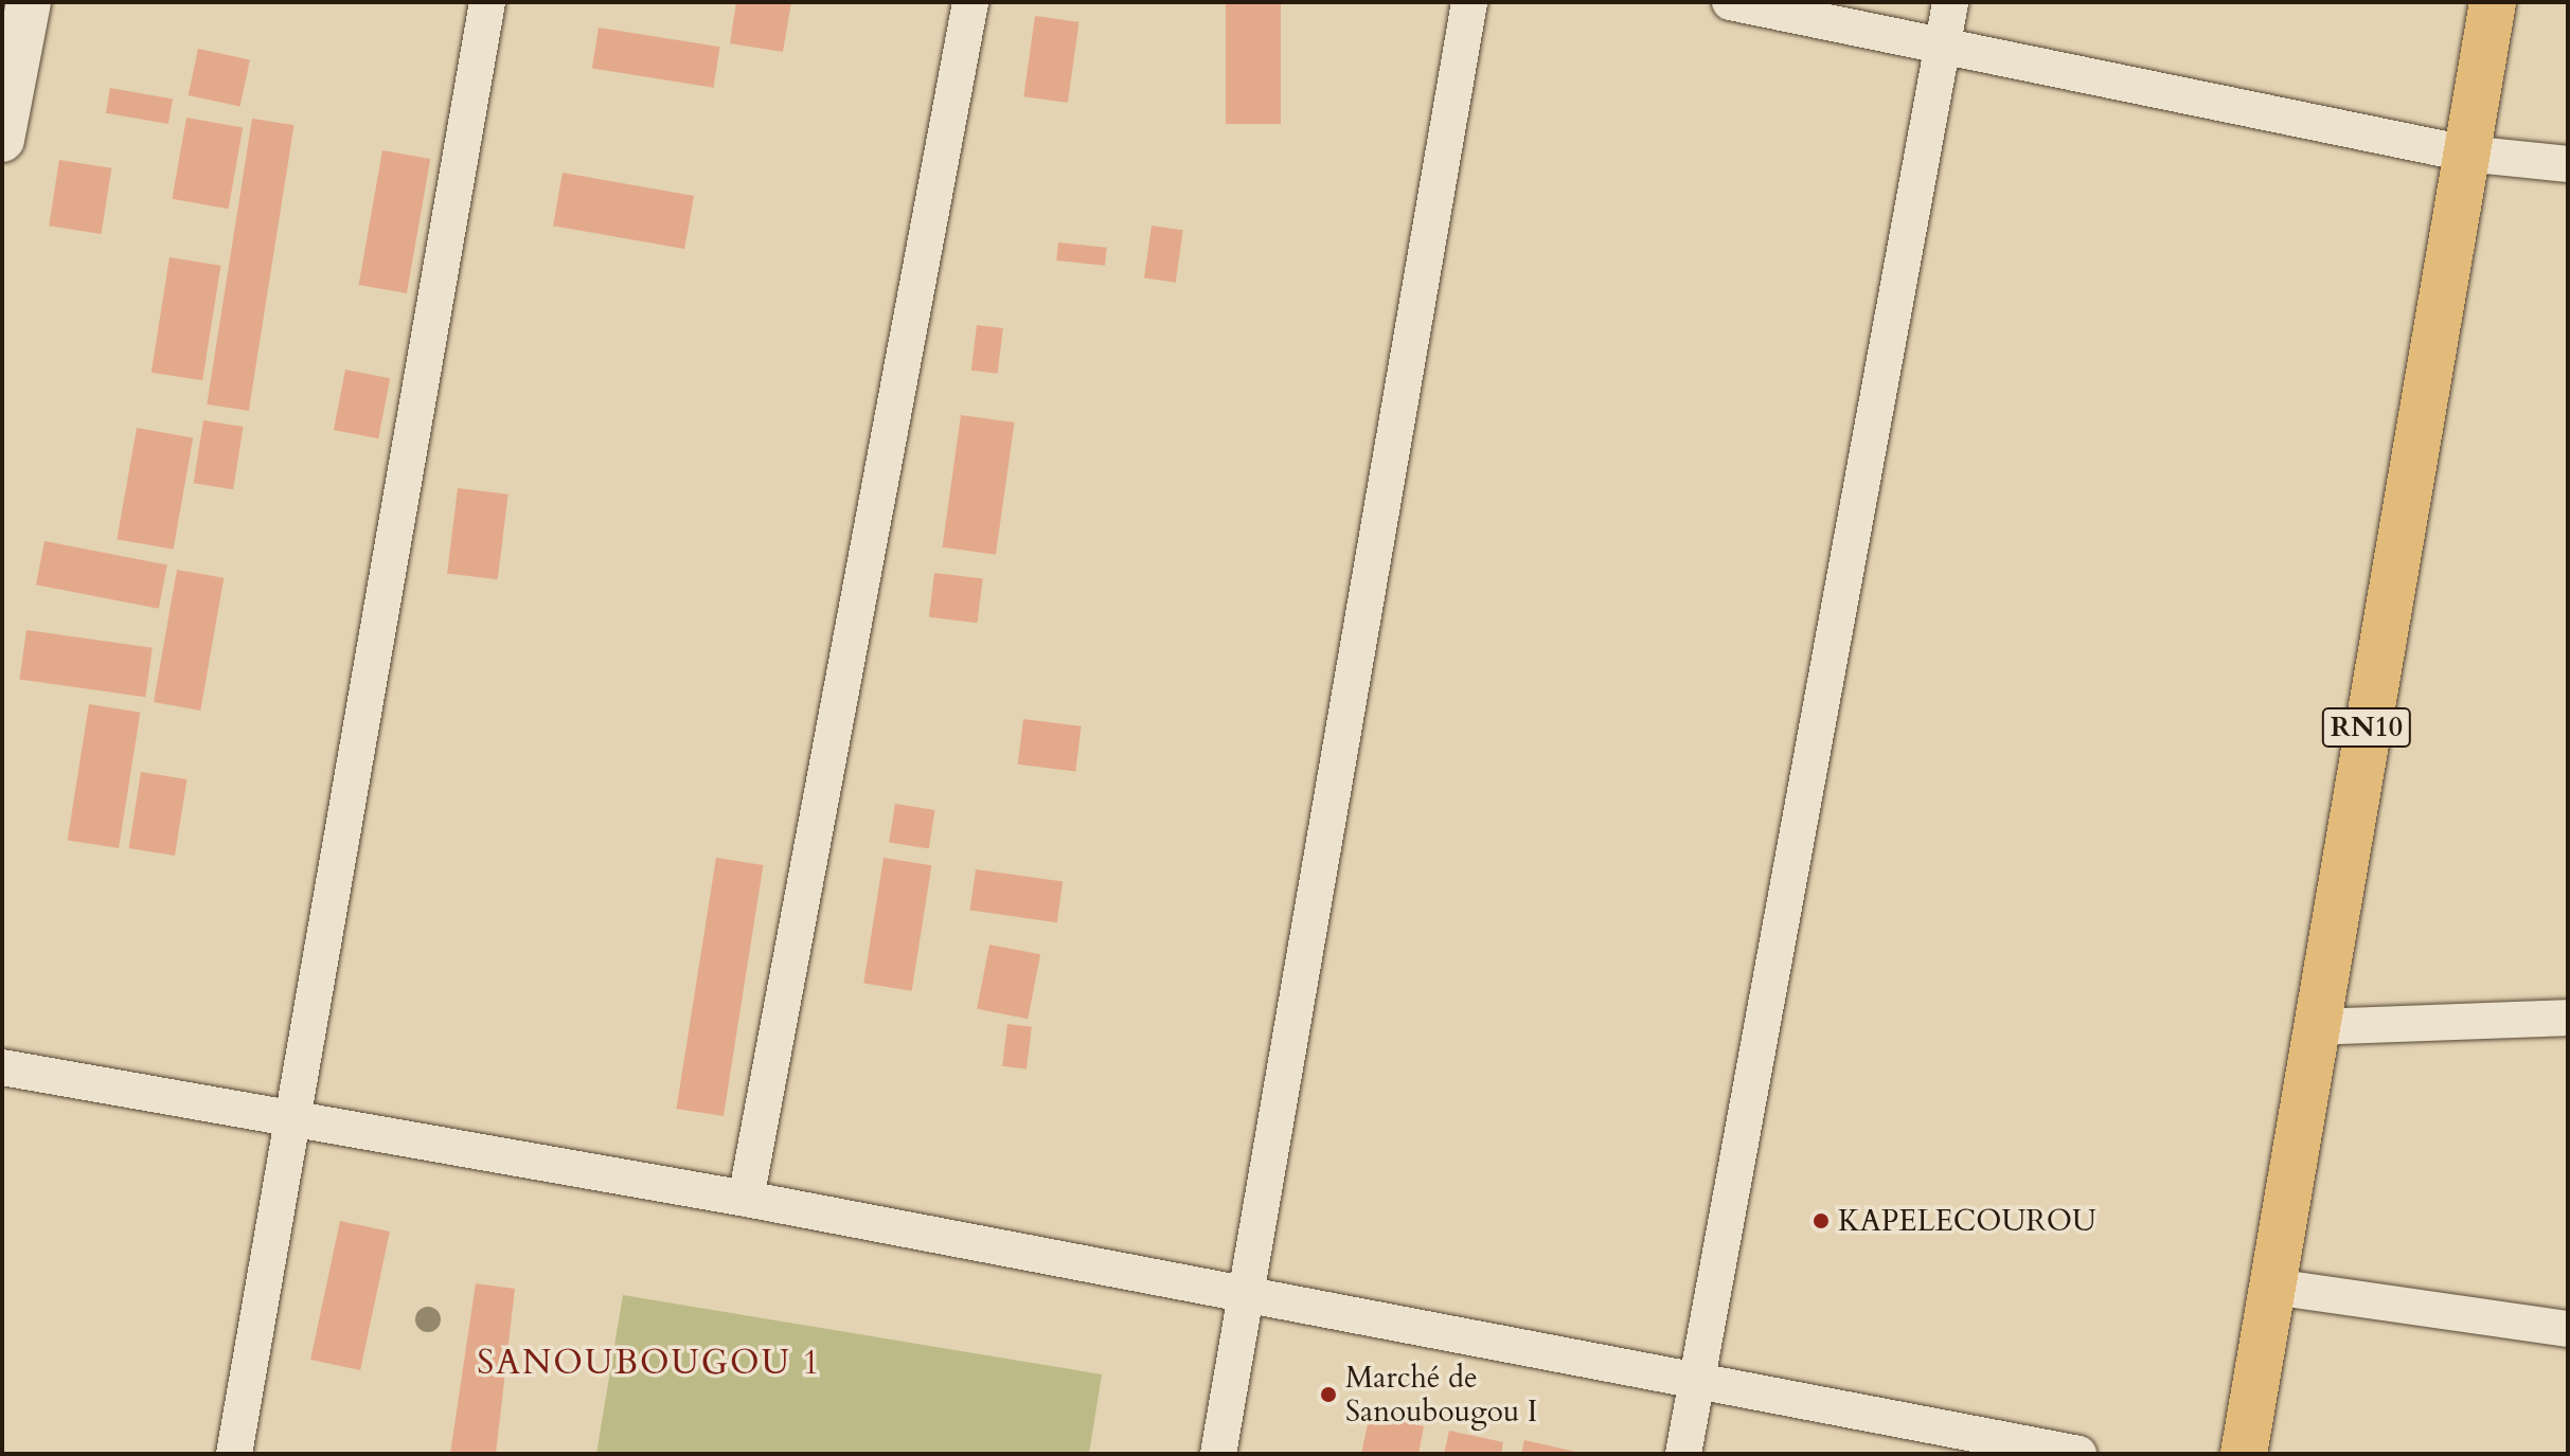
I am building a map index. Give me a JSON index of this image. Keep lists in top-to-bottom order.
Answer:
{
  "streets": {
    "highway": ["RN10"]
  },
  "districts": ["SANOUBOUGOU 1"],
  "places": ["KAPELECOUROU", "Marché de Sanoubougou I"]
}
